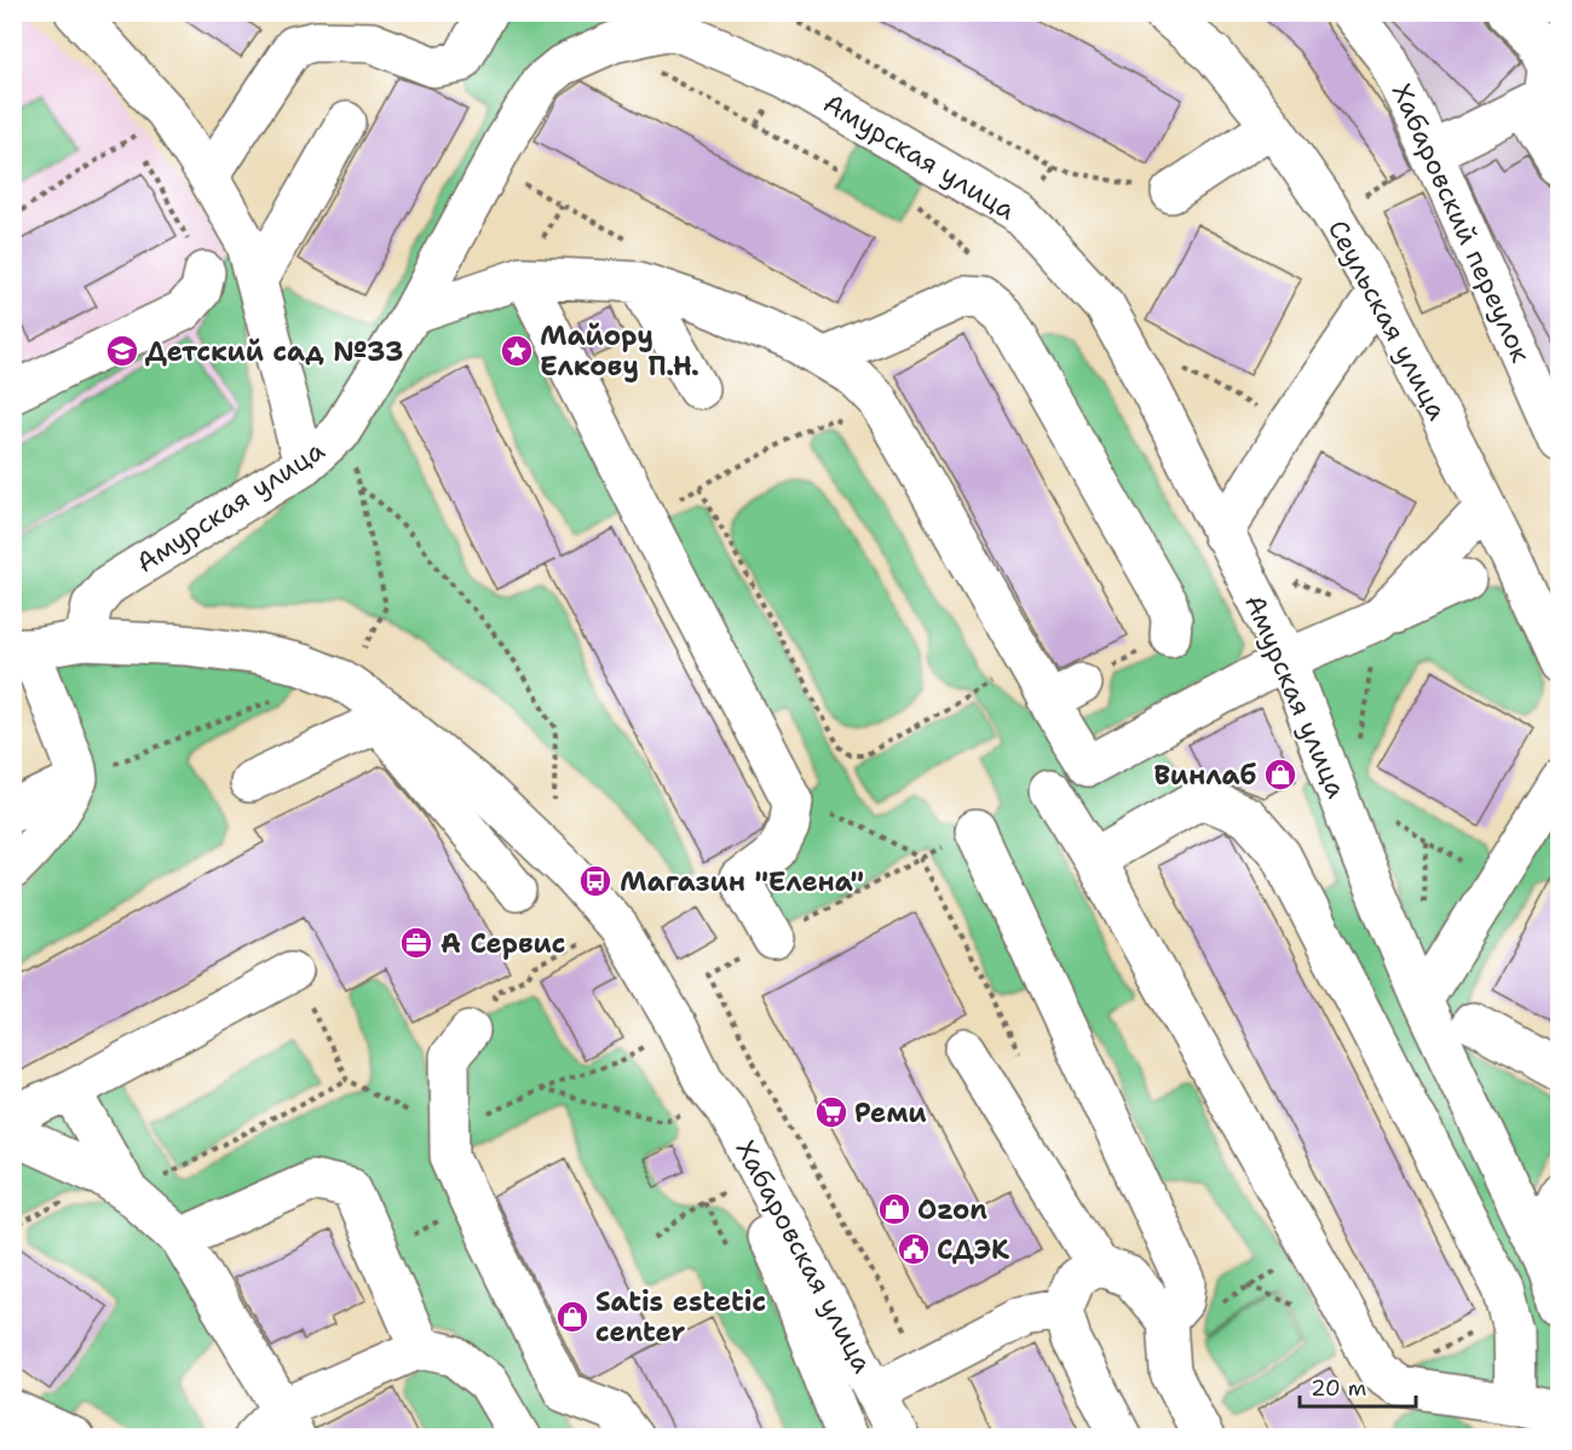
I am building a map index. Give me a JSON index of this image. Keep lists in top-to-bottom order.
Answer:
{
  "streets": {
    "street": [
      "Амурская улица",
      "Хабаровский переулок",
      "Сеульская улица",
      "Хабаровская улица"
    ]
  },
  "crossings": [
    ["Амурская улица", "Хабаровская улица"]
  ],
  "places": {
    "school or university": ["Детский сад №33"],
    "place": ["Майору Елкову П.Н."],
    "shop": ["Винлаб", "Ozon", "Satis estetic center"],
    "bus stop": ["Магазин \"Елена\""],
    "office": ["А Сервис"],
    "supermarket": ["Реми"],
    "public building": ["СДЭК"]
  },
  "scale_bar": "20 m"
}
